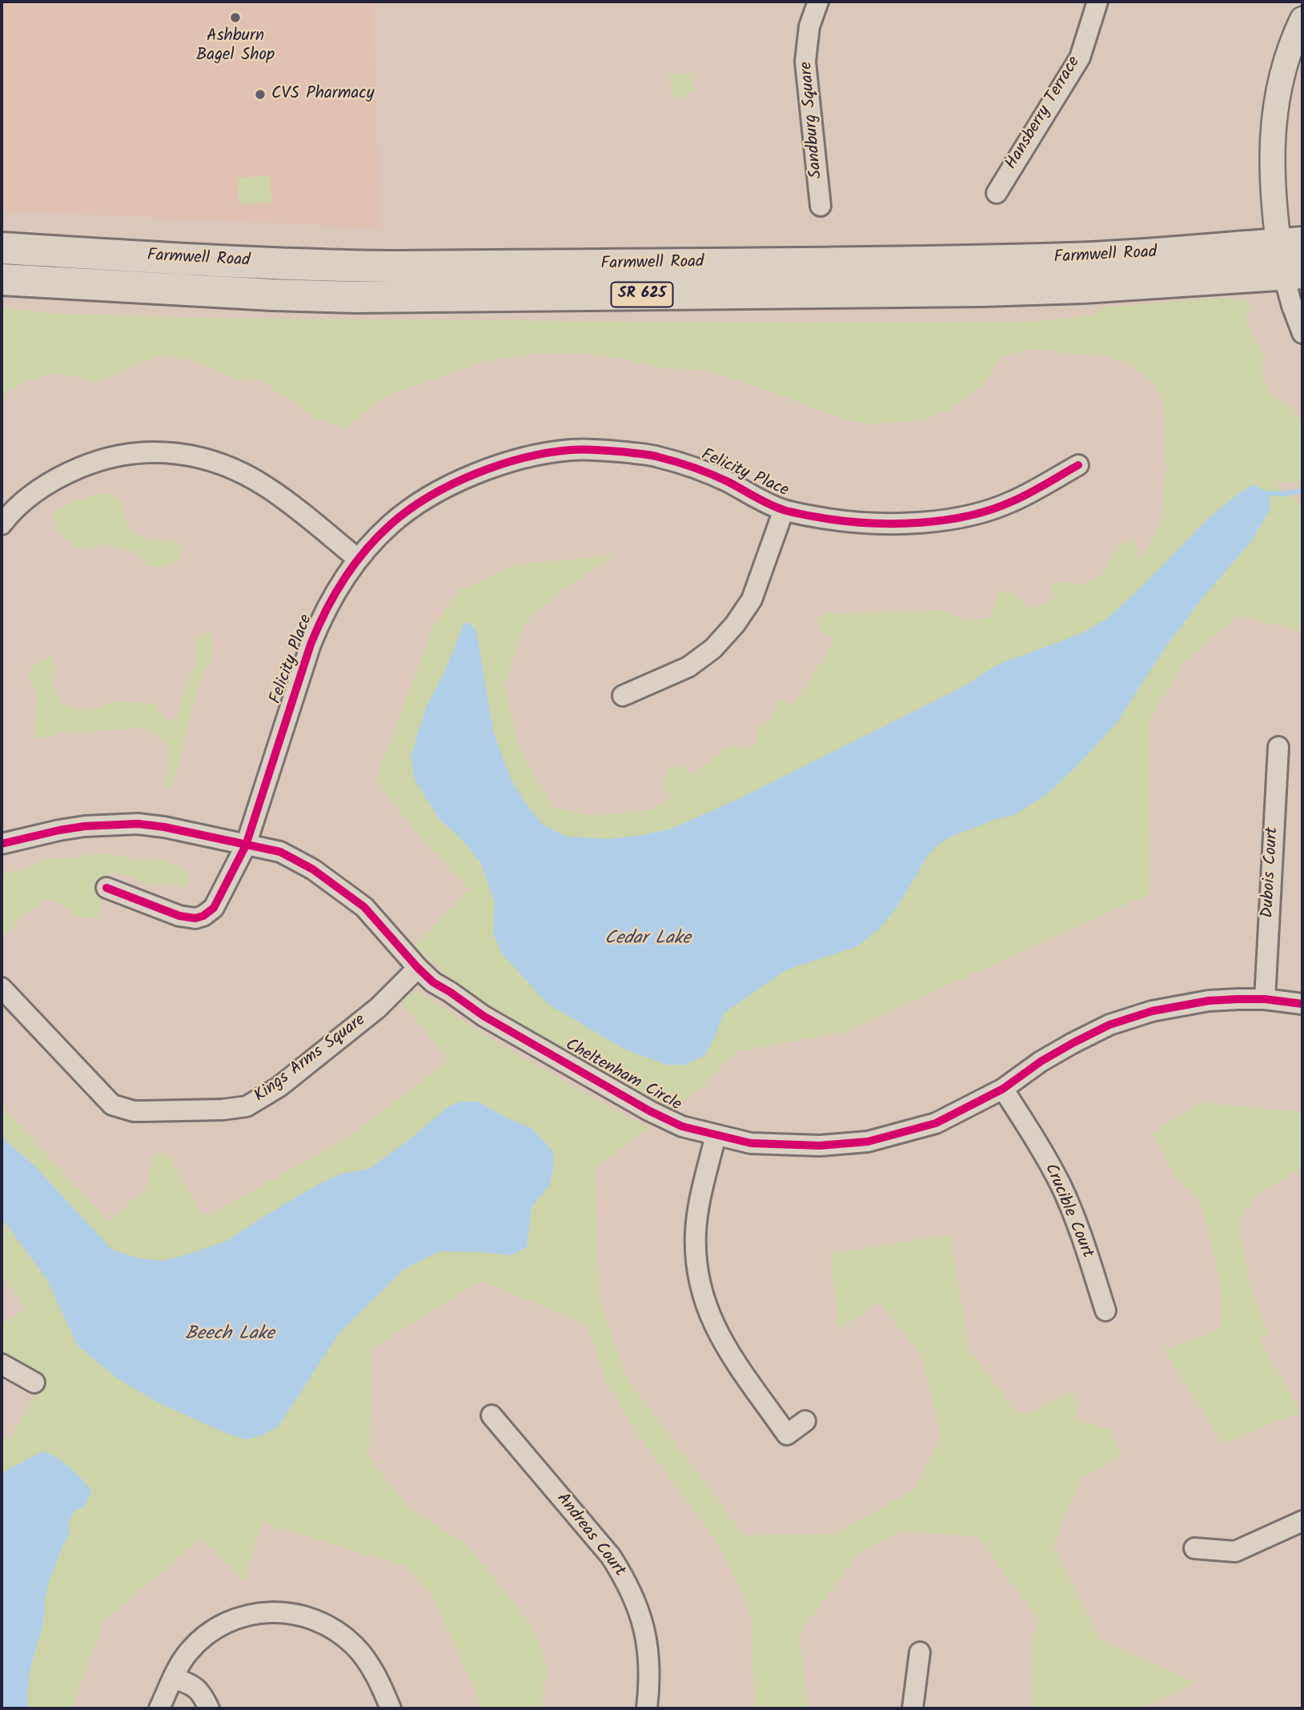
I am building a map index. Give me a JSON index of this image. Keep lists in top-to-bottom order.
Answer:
{
  "streets": {
    "main road": ["Farmwell Road", "SR 625"],
    "street": [
      "Hansberry Terrace",
      "Sandburg Square",
      "Felicity Place",
      "Dubois Court",
      "Kings Arms Square",
      "Cheltenham Circle",
      "Crucible Court",
      "Andreas Court"
    ]
  },
  "crossings": [
    ["Felicity Place", "Cheltenham Circle"],
    ["Dubois Court", "Cheltenham Circle"],
    ["Kings Arms Square", "Cheltenham Circle"],
    ["Cheltenham Circle", "Crucible Court"]
  ],
  "water": ["Cedar Lake", "Beech Lake"],
  "places": ["Ashburn Bagel Shop", "CVS Pharmacy"]
}
